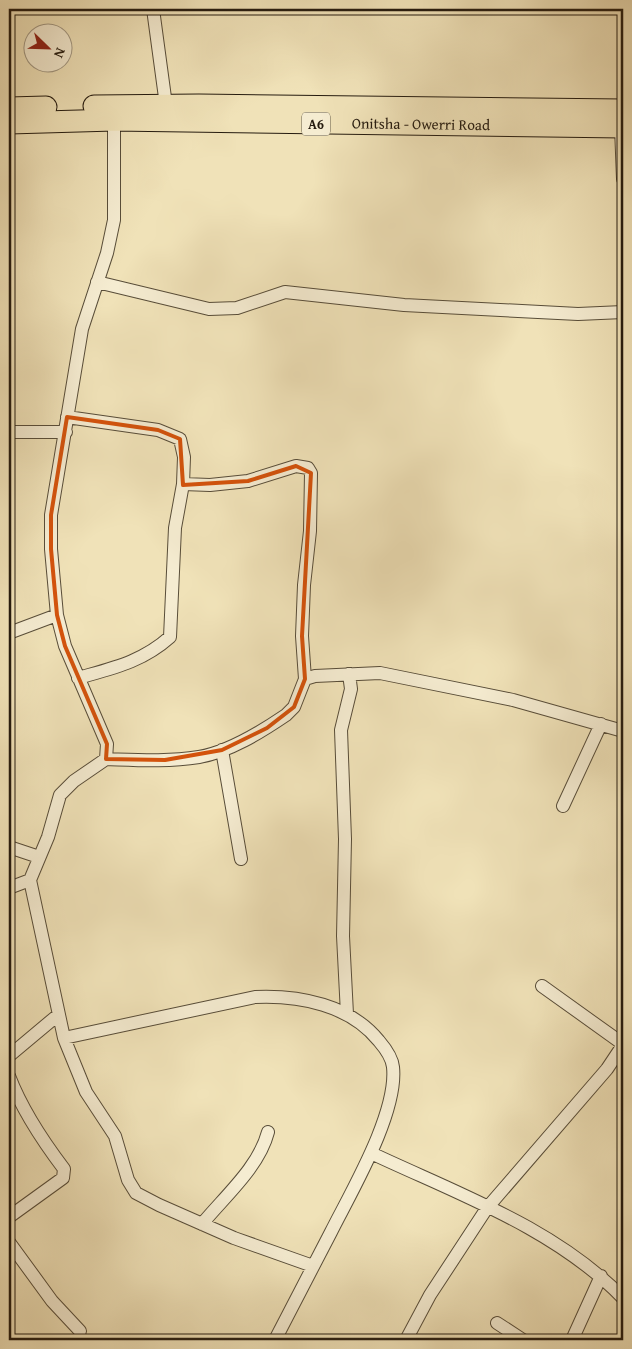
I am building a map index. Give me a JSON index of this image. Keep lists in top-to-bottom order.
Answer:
{
  "streets": {
    "highway": ["A6", "Onitsha - Owerri Road"]
  },
  "north": "bottom right"
}
